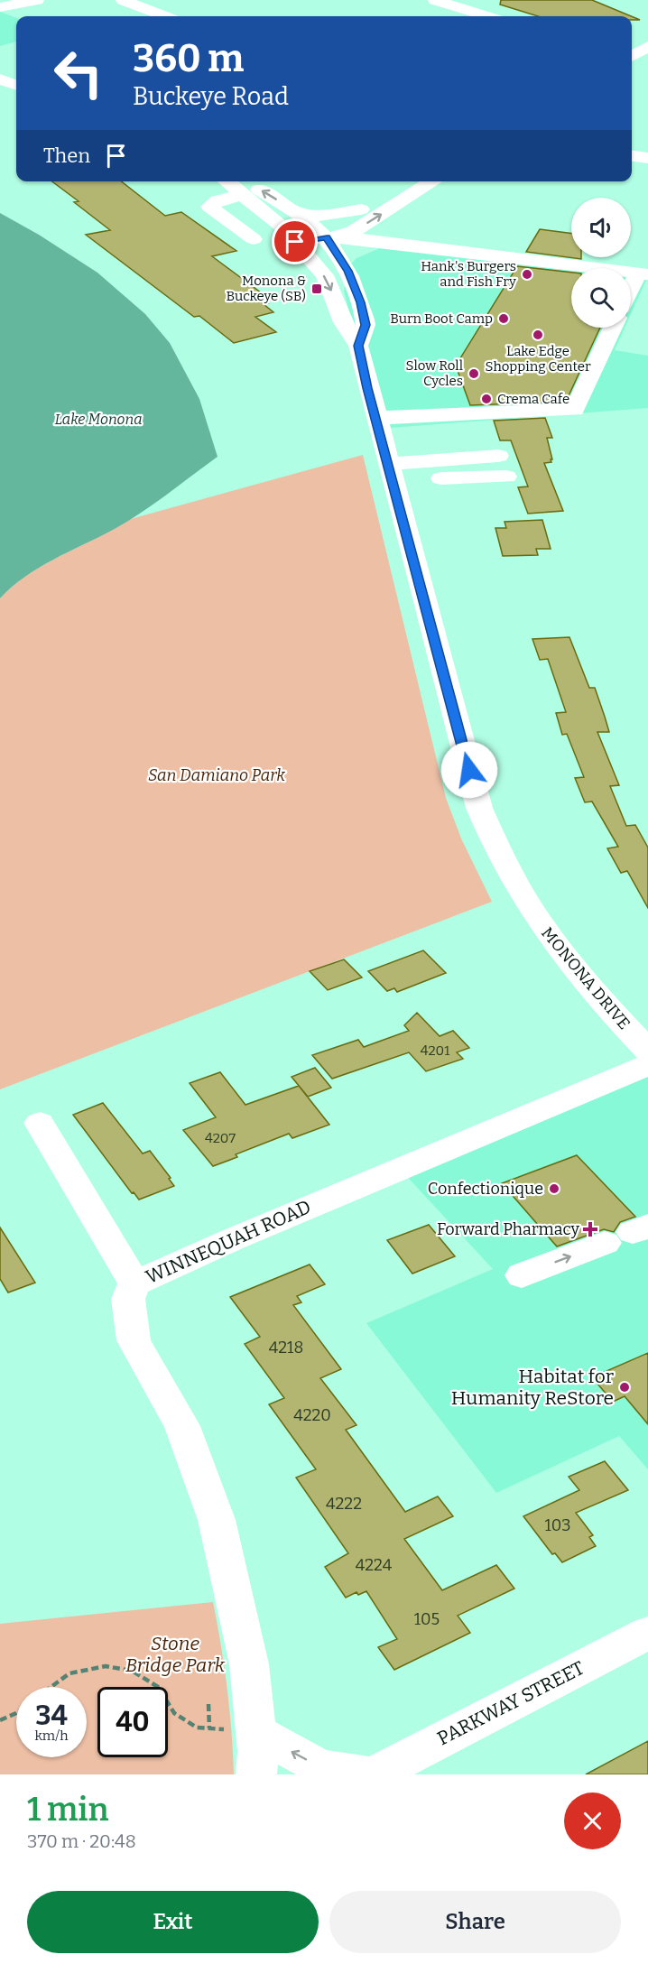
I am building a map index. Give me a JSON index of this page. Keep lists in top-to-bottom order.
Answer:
{
  "streets": {
    "street": ["MONONA DRIVE", "WINNEQUAH ROAD", "PARKWAY STREET"]
  },
  "water": ["Lake Monona"],
  "parks": ["San Damiano Park", "Stone Bridge Park"],
  "places": {
    "other": [
      "Hank's Burgers and Fish Fry",
      "Burn Boot Camp",
      "Lake Edge Shopping Center",
      "Slow Roll Cycles",
      "Crema Cafe",
      "Confectionique",
      "Habitat for Humanity ReStore"
    ],
    "transit": ["Monona & Buckeye (SB)"],
    "health": ["Forward Pharmacy"]
  },
  "house_numbers": [
    "4201",
    "4207",
    "4218",
    "4220",
    "4222",
    "103",
    "4224",
    "105"
  ],
  "page": {
    "turn": ["360 m", "Buckeye Road"],
    "then": "Then",
    "speed": "34 km/h",
    "limit": "40",
    "heading": ["1 min", "370 m · 20:48"],
    "buttons": ["Exit", "Share"]
  }
}
